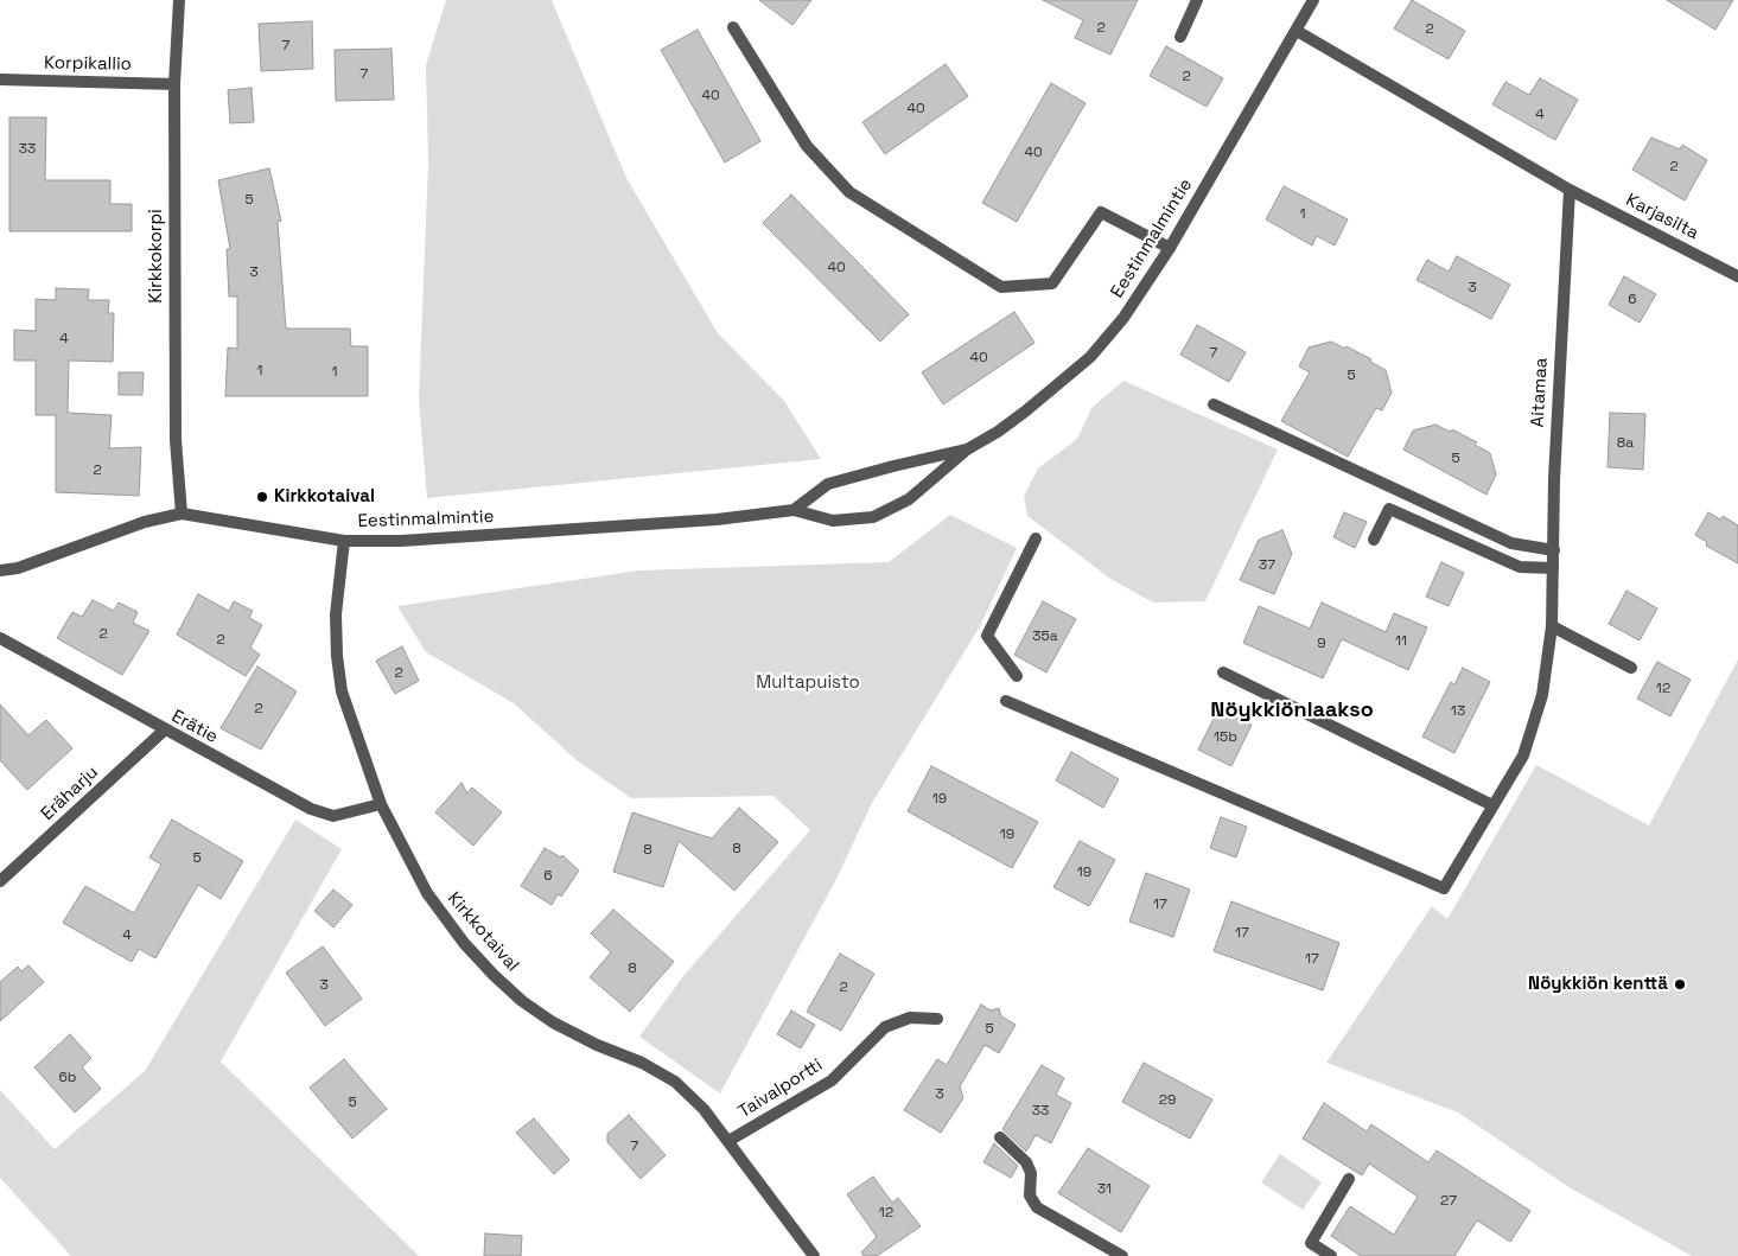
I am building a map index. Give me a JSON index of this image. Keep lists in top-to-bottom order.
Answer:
{
  "streets": {
    "street": [
      "Korpikallio",
      "Karjasilta",
      "Eestinmalmintie",
      "Kirkkokorpi",
      "Aitamaa",
      "Erätie",
      "Eräharju",
      "Kirkkotaival",
      "Taivalportti"
    ]
  },
  "crossings": [
    ["Korpikallio", "Kirkkokorpi"],
    ["Karjasilta", "Aitamaa"],
    ["Eestinmalmintie", "Kirkkokorpi"],
    ["Eestinmalmintie", "Kirkkotaival"],
    ["Erätie", "Eräharju"],
    ["Erätie", "Kirkkotaival"],
    ["Kirkkotaival", "Taivalportti"]
  ],
  "districts": ["Nöykkiönlaakso"],
  "parks": ["Multapuisto"],
  "places": ["Kirkkotaival", "Nöykkiön kenttä"],
  "house_numbers": [
    "2",
    "2",
    "7",
    "7",
    "2",
    "40",
    "40",
    "4",
    "33",
    "40",
    "2",
    "5",
    "1",
    "40",
    "3",
    "3",
    "6",
    "4",
    "7",
    "40",
    "1",
    "1",
    "5",
    "8a",
    "5",
    "2",
    "37",
    "2",
    "35a",
    "2",
    "11",
    "9",
    "2",
    "12",
    "2",
    "13",
    "15b",
    "19",
    "19",
    "8",
    "8",
    "5",
    "19",
    "6",
    "17",
    "17",
    "4",
    "17",
    "8",
    "3",
    "2",
    "5",
    "6b",
    "3",
    "29",
    "5",
    "33",
    "7",
    "31",
    "27",
    "12"
  ]
}
